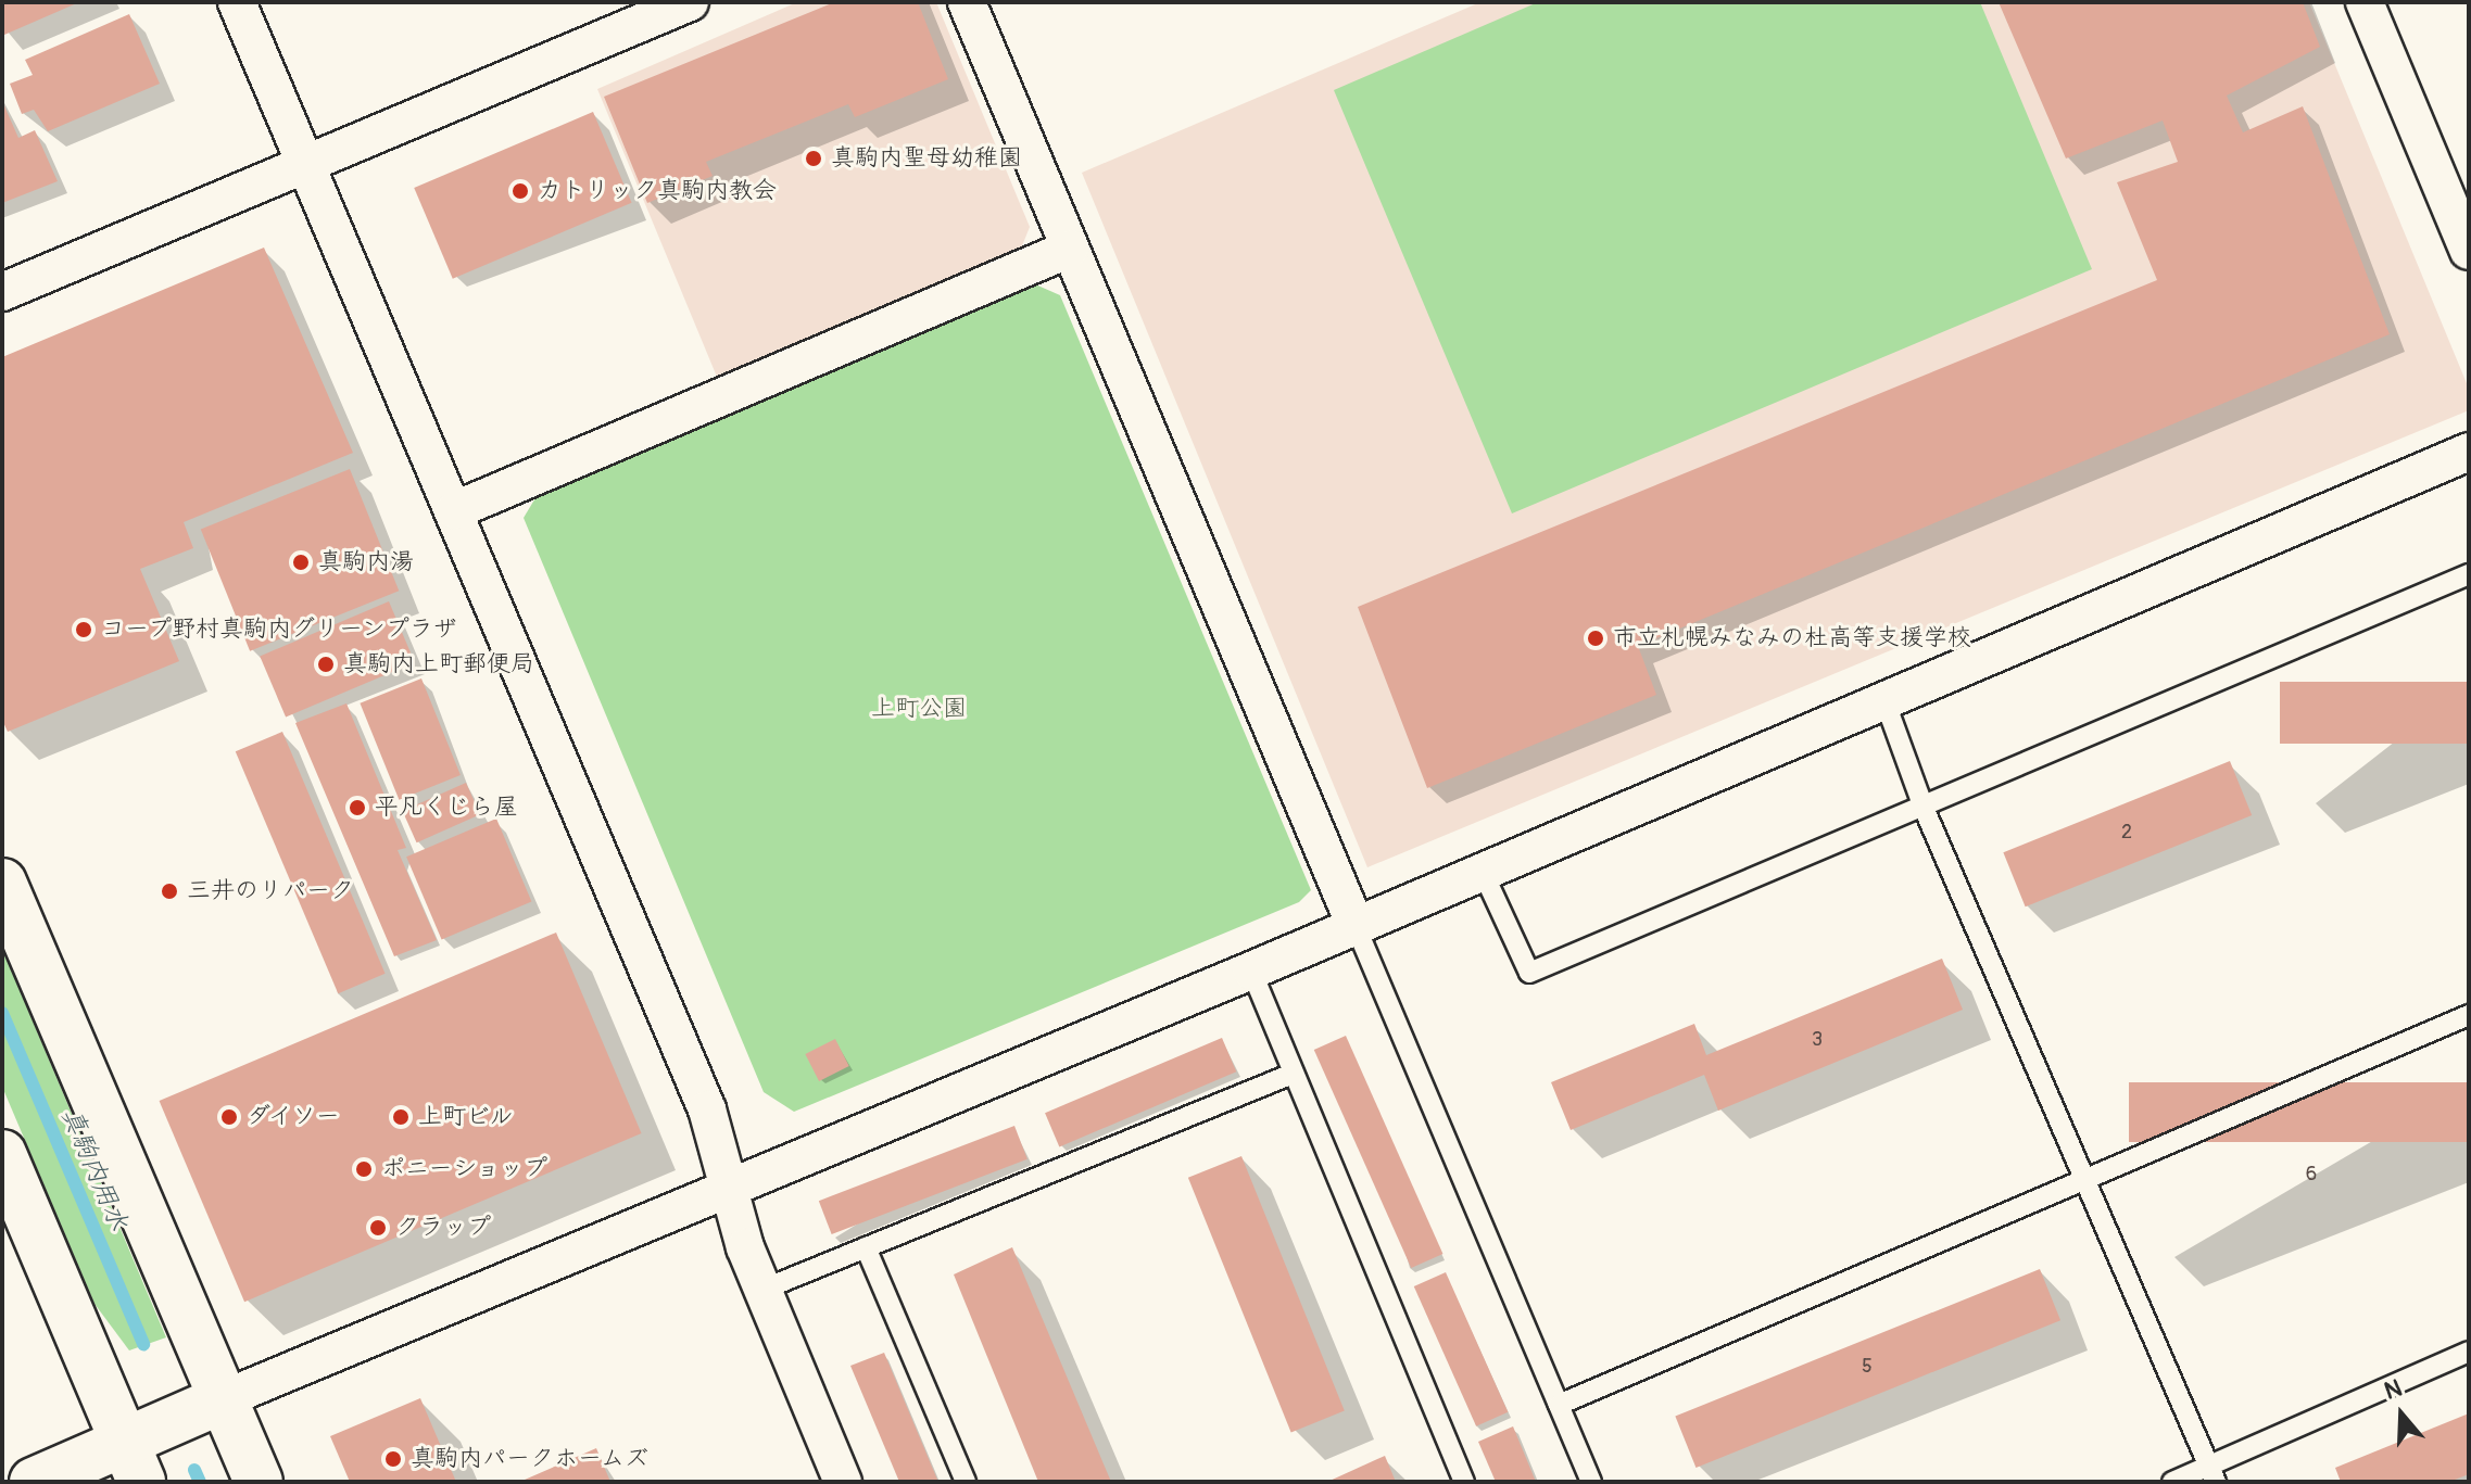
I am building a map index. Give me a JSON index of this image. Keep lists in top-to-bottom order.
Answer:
{
  "water": ["真駒内用水"],
  "parks": ["上町公園"],
  "places": [
    "真駒内聖母幼稚園",
    "カトリック真駒内教会",
    "真駒内湯",
    "コープ野村真駒内グリーンプラザ",
    "市立札幌みなみの杜高等支援学校",
    "真駒内上町郵便局",
    "平凡くじら屋",
    "三井のリパーク",
    "ダイソー",
    "上町ビル",
    "ポニーショップ",
    "クラップ",
    "真駒内パークホームズ"
  ],
  "house_numbers": [
    "2",
    "3",
    "6",
    "5"
  ],
  "north": "top"
}
